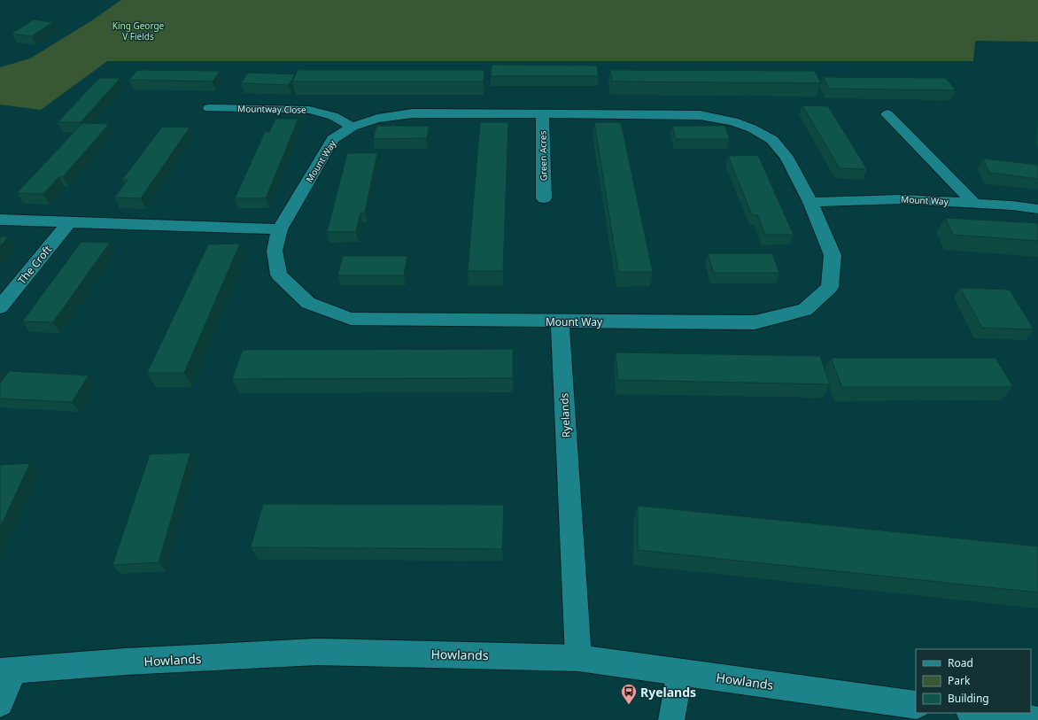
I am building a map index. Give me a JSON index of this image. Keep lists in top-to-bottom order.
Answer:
{
  "streets": {
    "street": [
      "Mountway Close",
      "Green Acres",
      "Mount Way",
      "The Croft",
      "Ryelands",
      "Howlands"
    ]
  },
  "crossings": [
    ["Mountway Close", "Mount Way"],
    ["Green Acres", "Mount Way"],
    ["Mount Way", "Ryelands"],
    ["Ryelands", "Howlands"]
  ],
  "parks": ["King George V Fields"],
  "places": {
    "bus stop": ["Ryelands"]
  },
  "legend": ["Road", "Park", "Building"]
}
